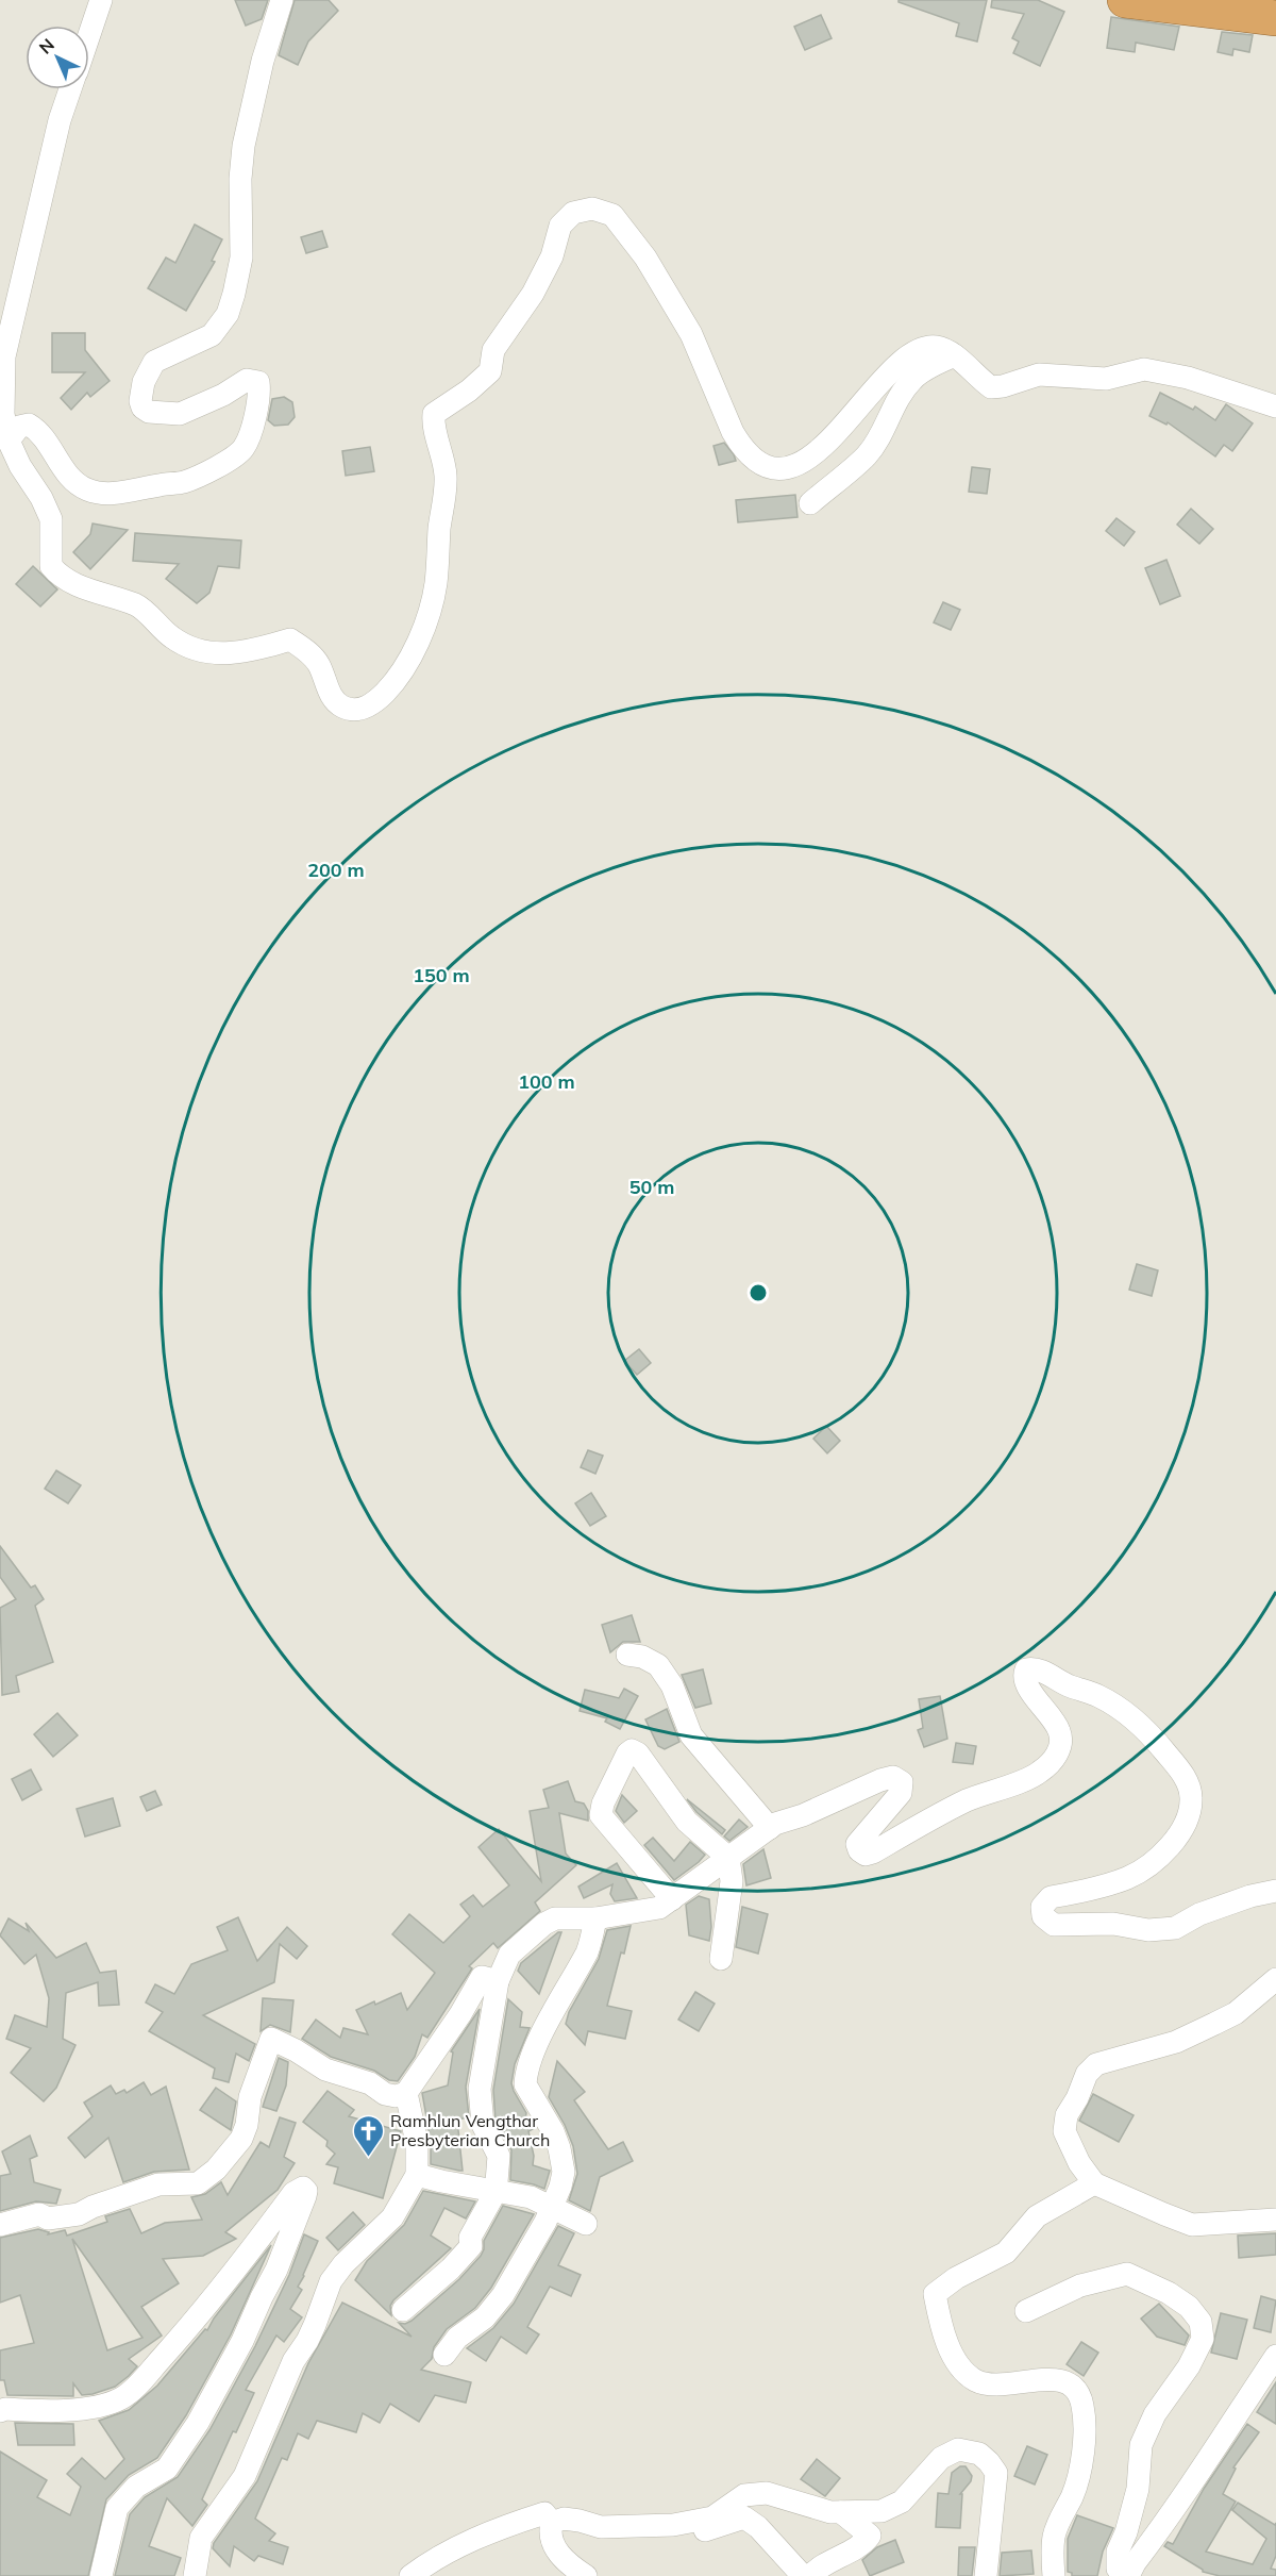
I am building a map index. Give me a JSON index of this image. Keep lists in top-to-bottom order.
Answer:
{
  "places": {
    "church": ["Ramhlun Vengthar Presbyterian Church"]
  },
  "north": "top left",
  "rings": [
    "200 m",
    "150 m",
    "100 m",
    "50 m"
  ]
}
